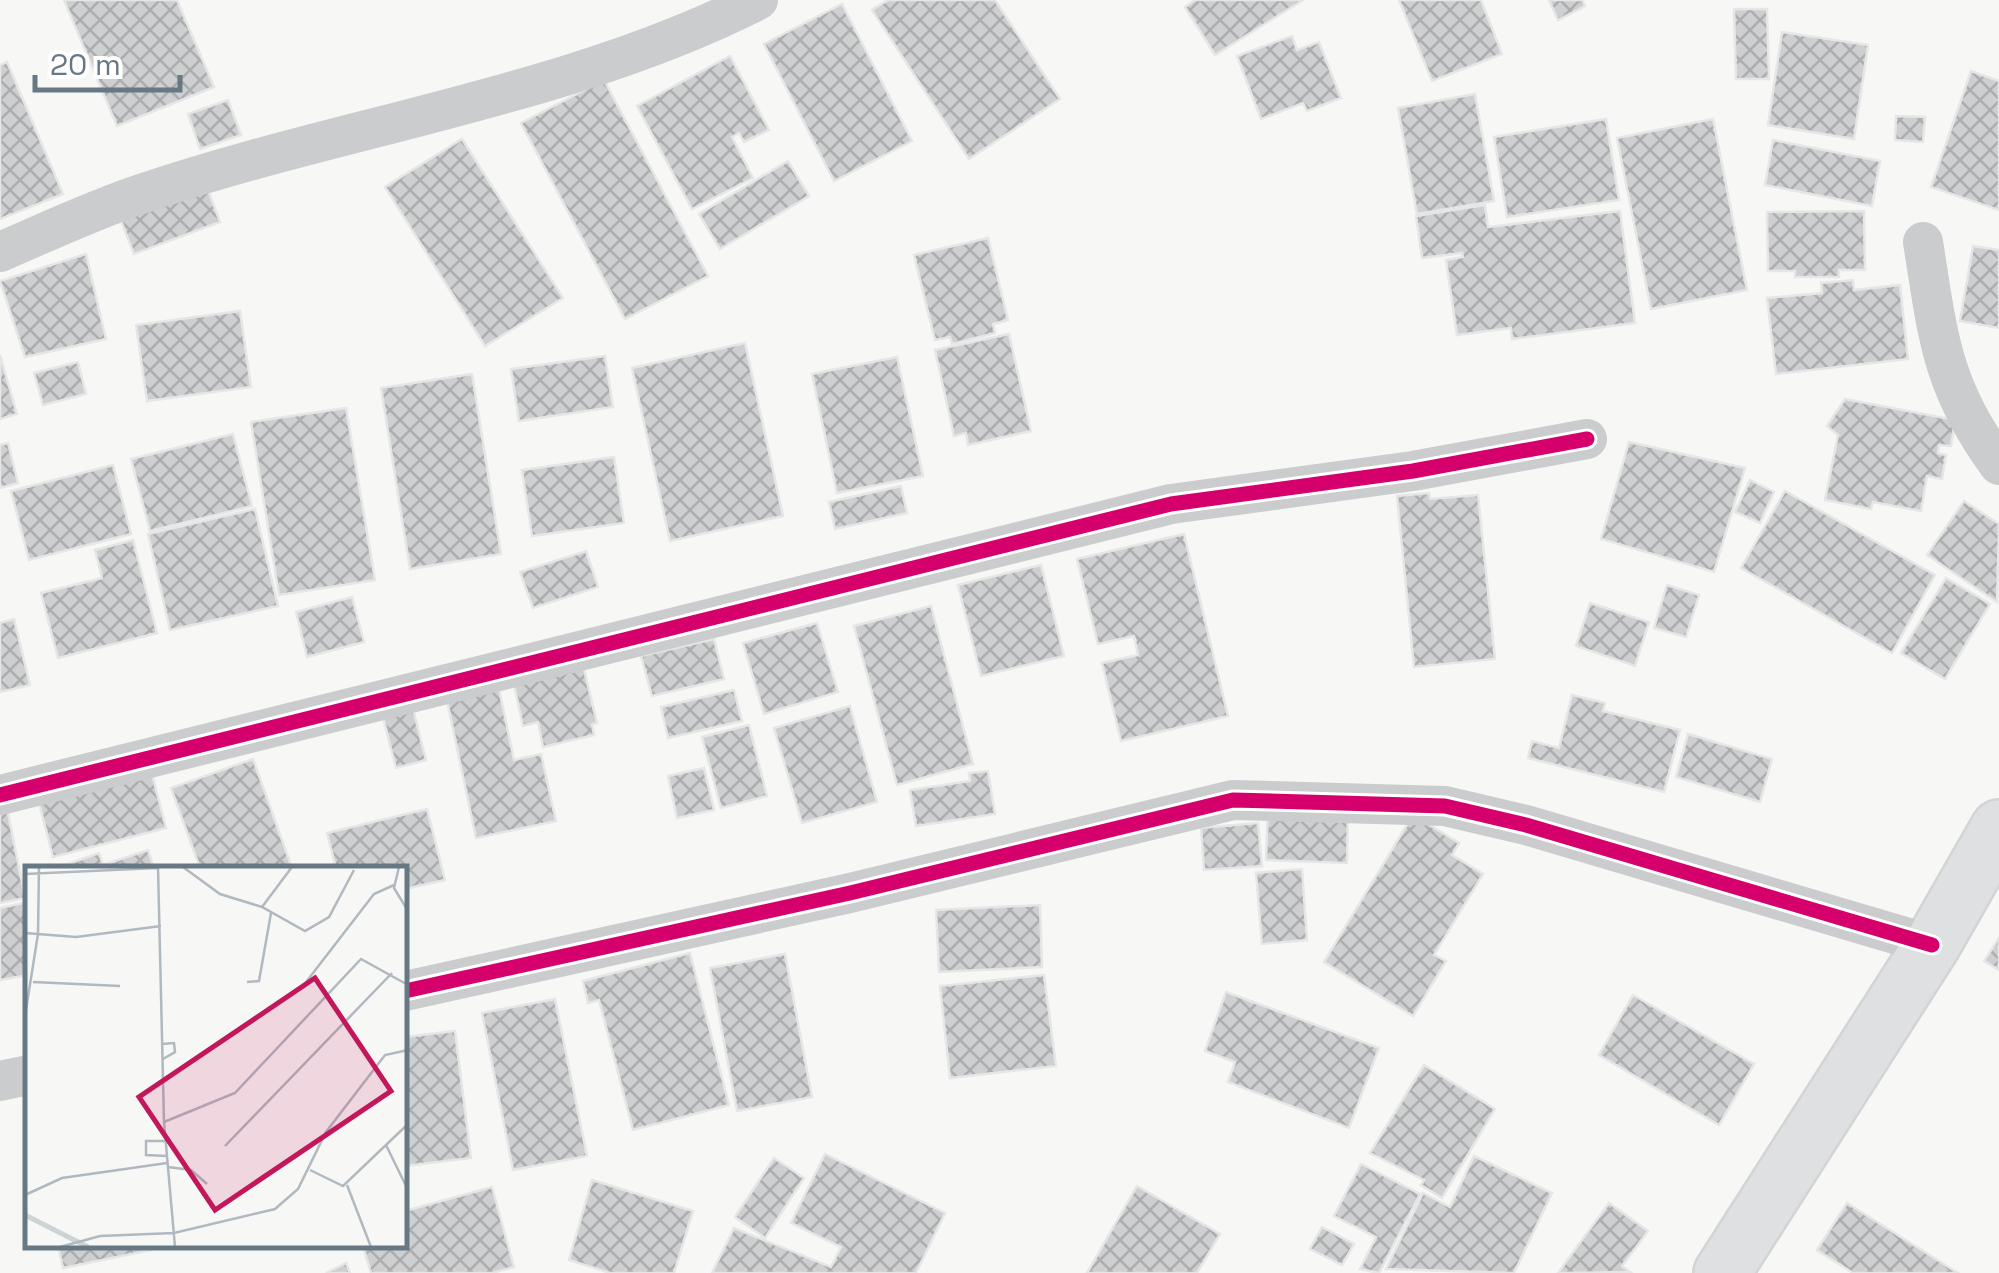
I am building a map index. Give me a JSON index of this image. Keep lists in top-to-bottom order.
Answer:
{
  "scale_bar": "20 m"
}
